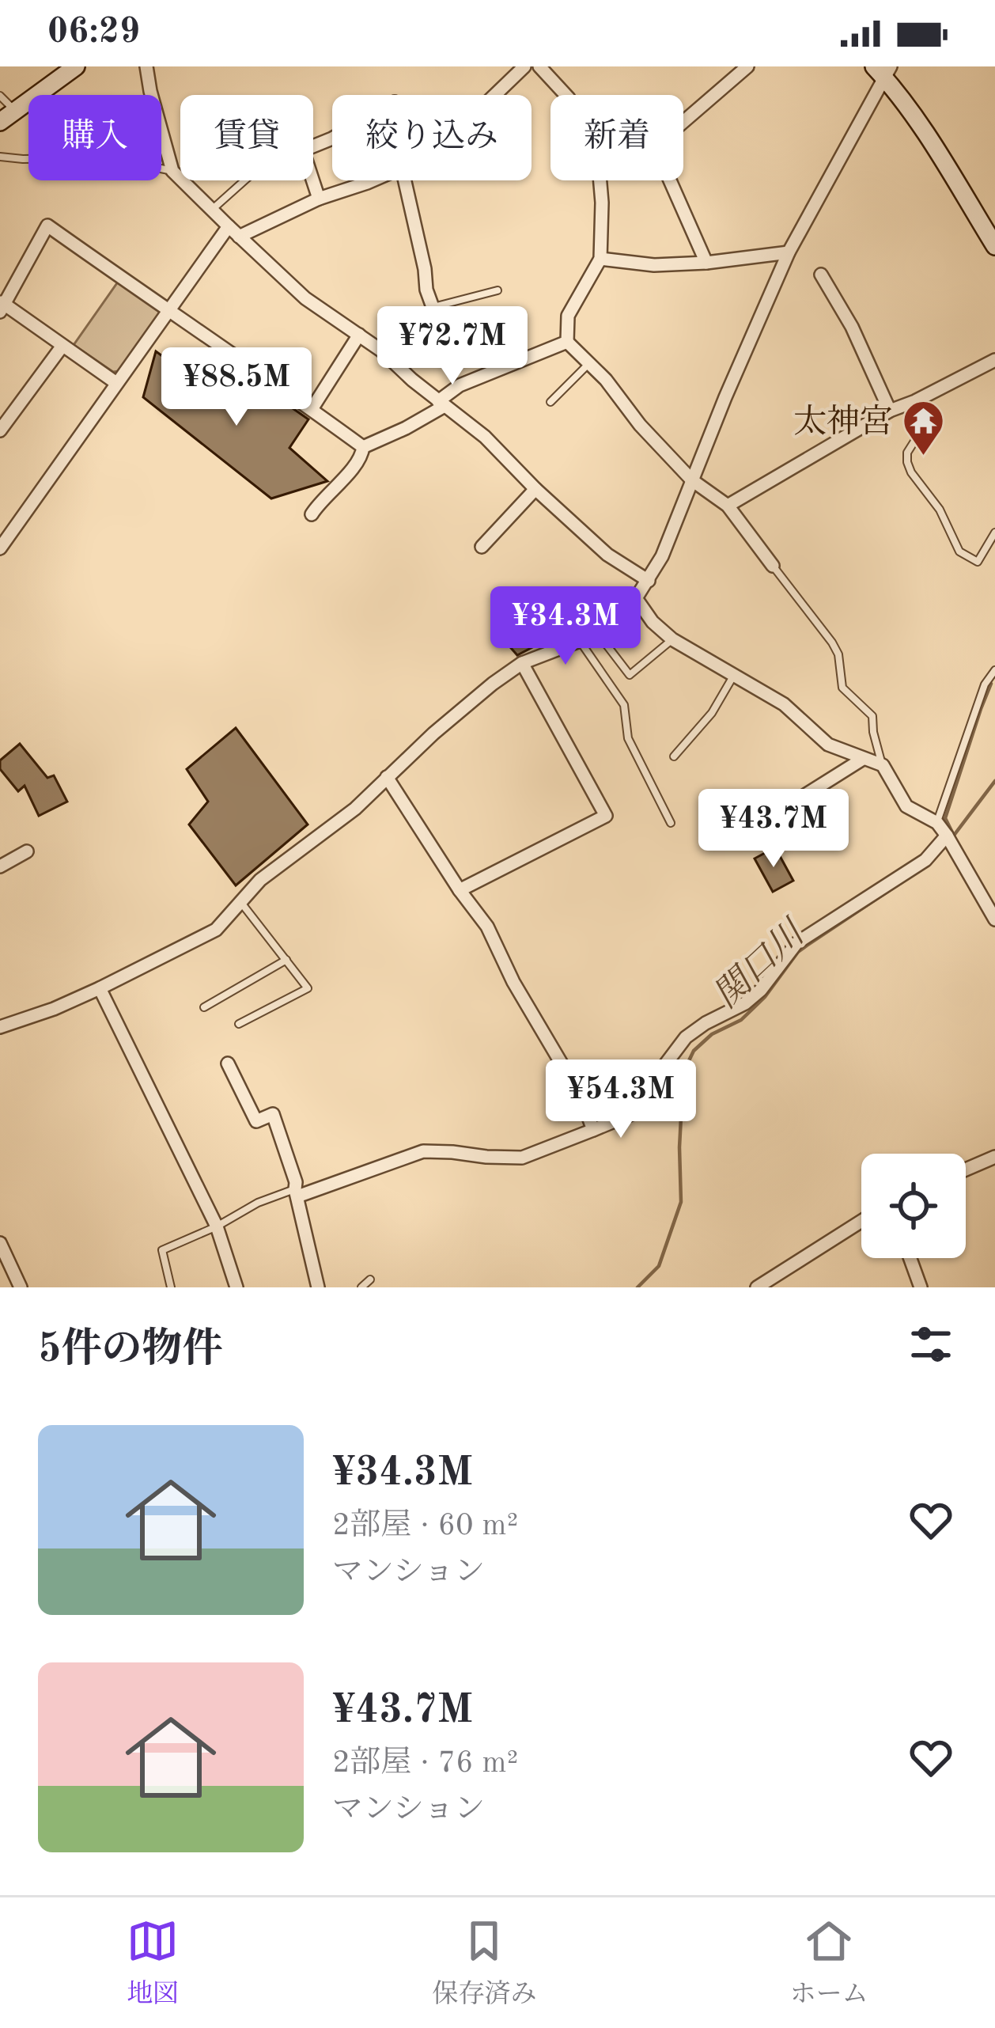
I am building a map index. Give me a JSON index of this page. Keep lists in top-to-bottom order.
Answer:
{
  "water": ["関口川"],
  "places": {
    "temple": ["太神宮"]
  },
  "page": {
    "status": "06:29",
    "chip": [
      "購入",
      "賃貸",
      "絞り込み",
      "新着"
    ],
    "price": [
      "¥72.7M",
      "¥88.5M",
      "¥34.3M",
      "¥43.7M",
      "¥54.3M"
    ],
    "heading": "5件の物件",
    "list": [
      {
        "name": "¥34.3M",
        "note": "2部屋 · 60 m² · マンション"
      },
      {
        "name": "¥43.7M",
        "note": "2部屋 · 76 m² · マンション"
      }
    ],
    "tabs": ["地図", "保存済み", "ホーム"]
  }
}
